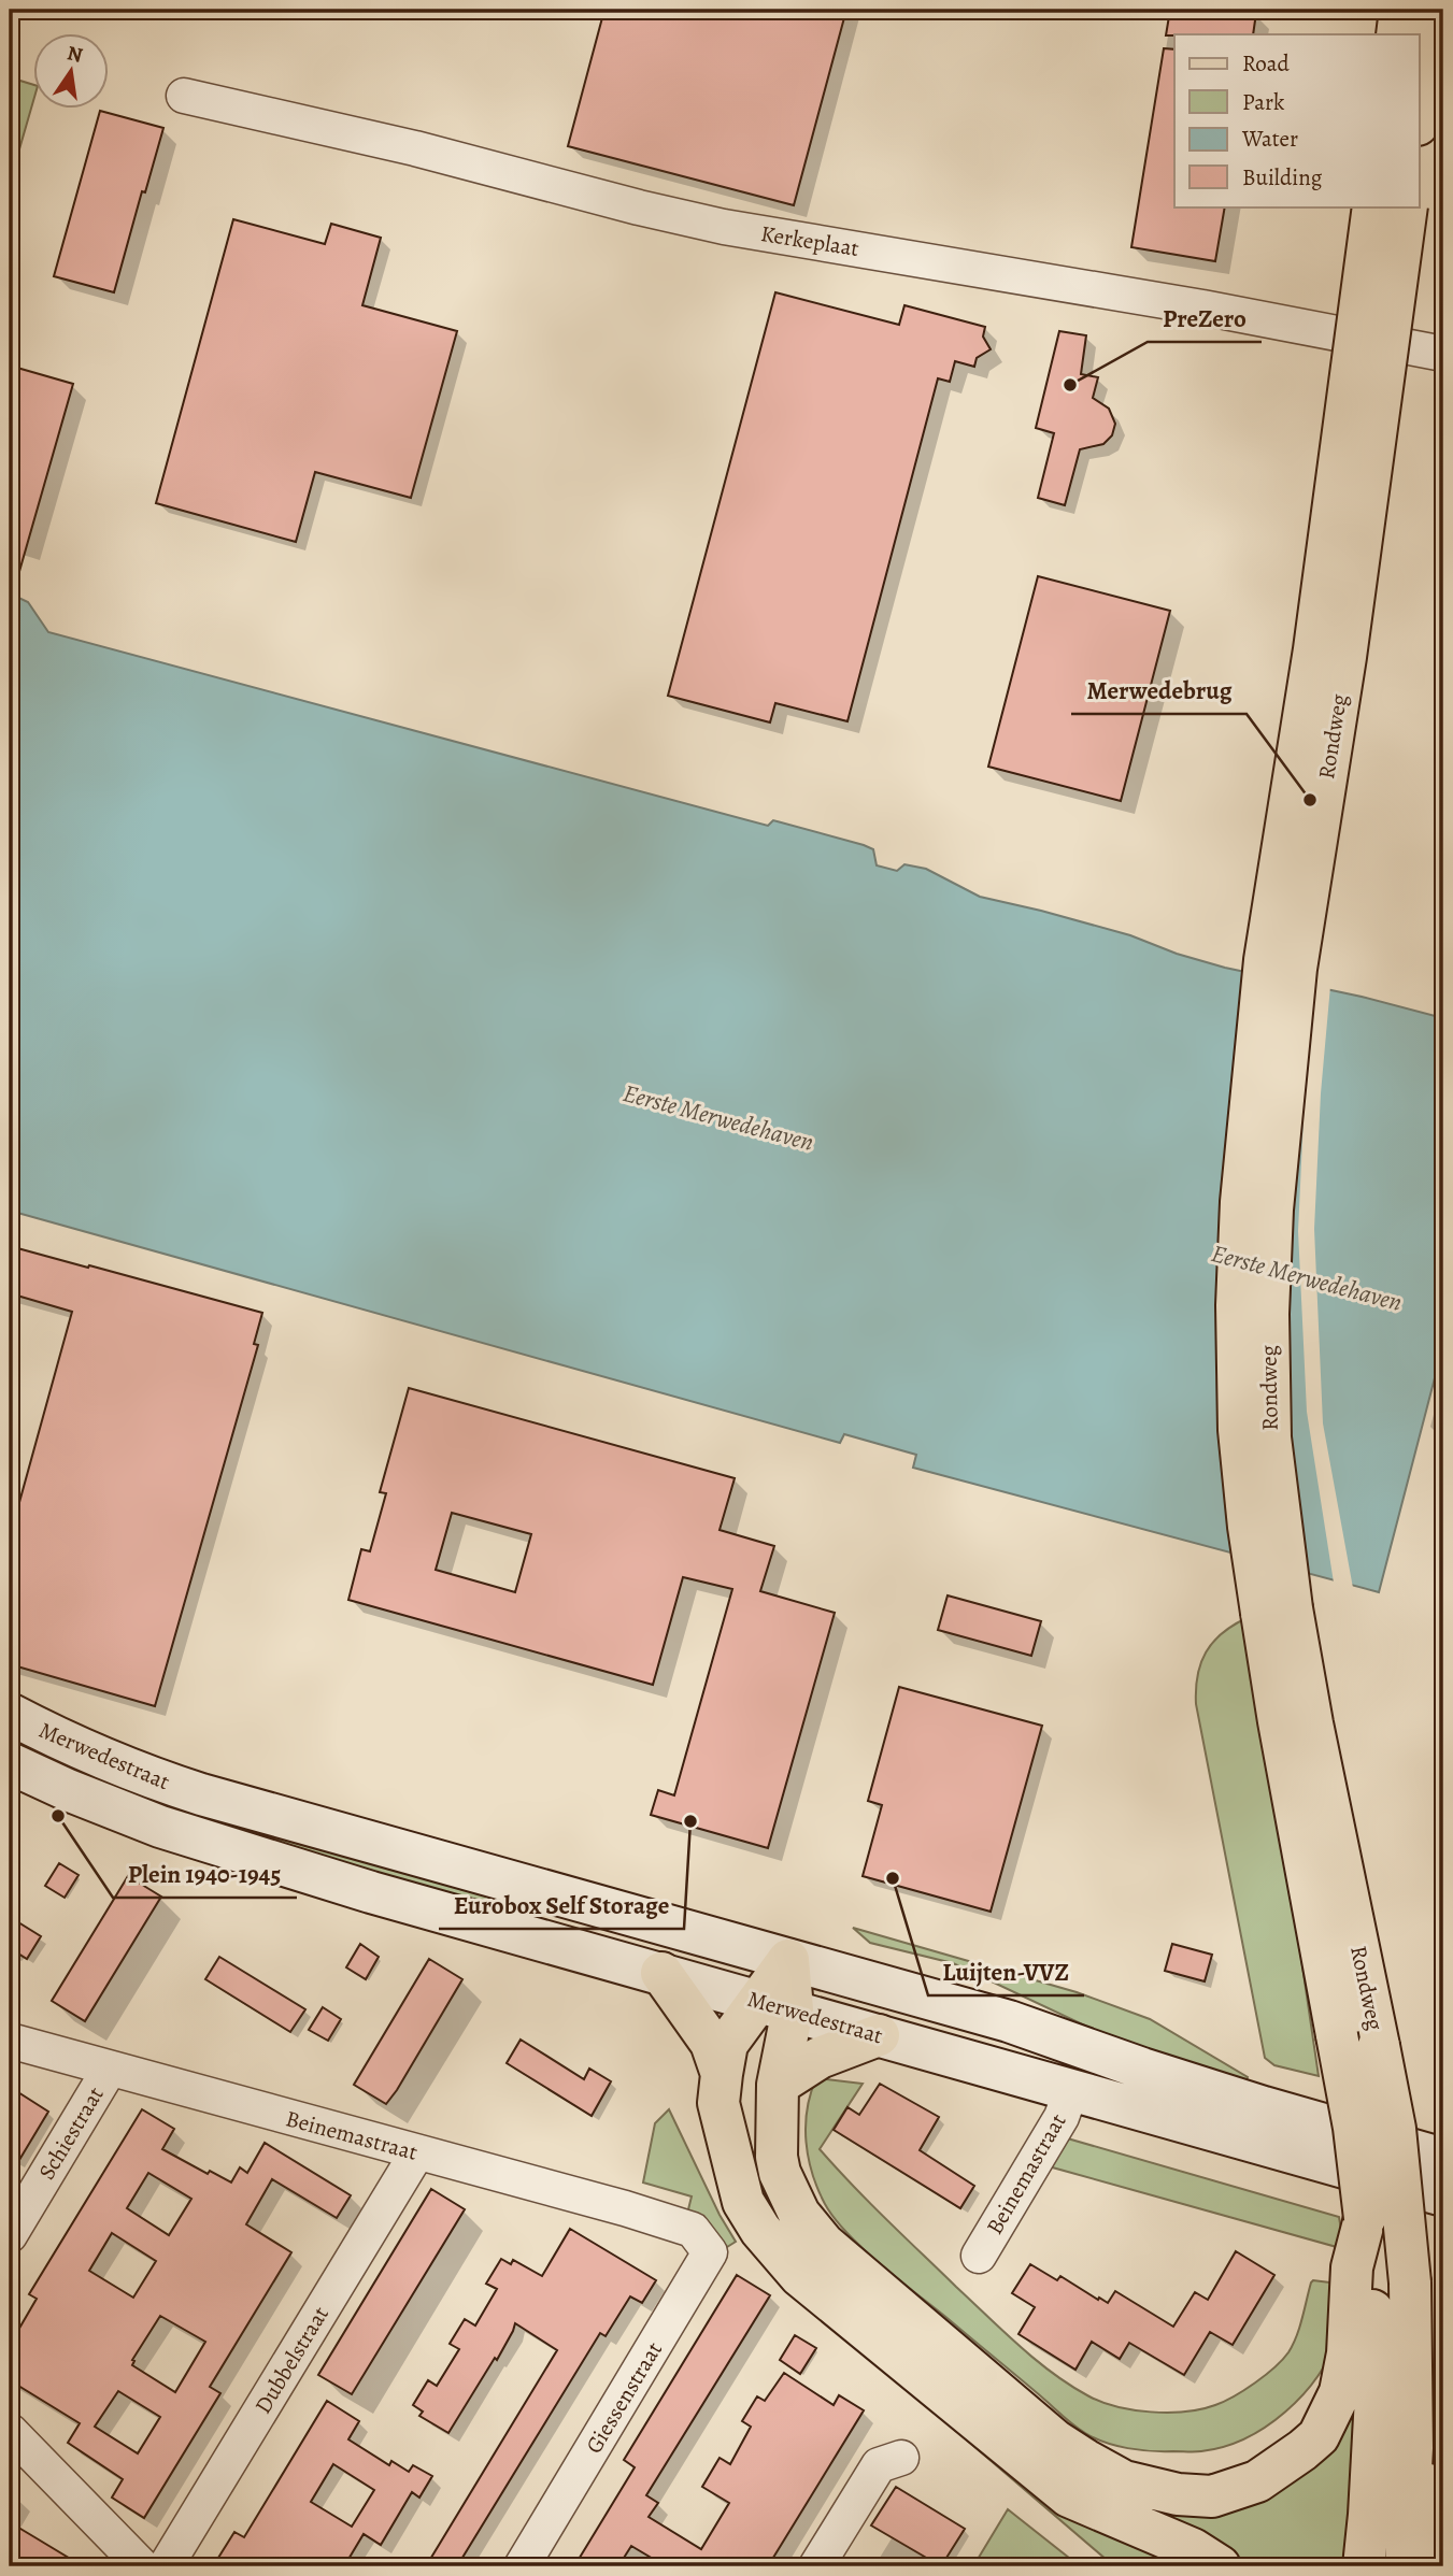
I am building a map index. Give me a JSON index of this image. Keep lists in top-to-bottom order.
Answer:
{
  "streets": {
    "main road": ["Rondweg", "Merwedestraat"],
    "street": [
      "Kerkeplaat",
      "Schiestraat",
      "Beinemastraat",
      "Dubbelstraat",
      "Giessenstraat"
    ]
  },
  "crossings": [
    ["Merwedestraat", "Beinemastraat"],
    ["Schiestraat", "Beinemastraat"],
    ["Beinemastraat", "Dubbelstraat"],
    ["Beinemastraat", "Giessenstraat"]
  ],
  "water": ["Eerste Merwedehaven"],
  "places": [
    "PreZero",
    "Merwedebrug",
    "Plein 1940-1945",
    "Eurobox Self Storage",
    "Luijten-VVZ"
  ],
  "legend": [
    "Road",
    "Park",
    "Water",
    "Building"
  ],
  "north": "top"
}
